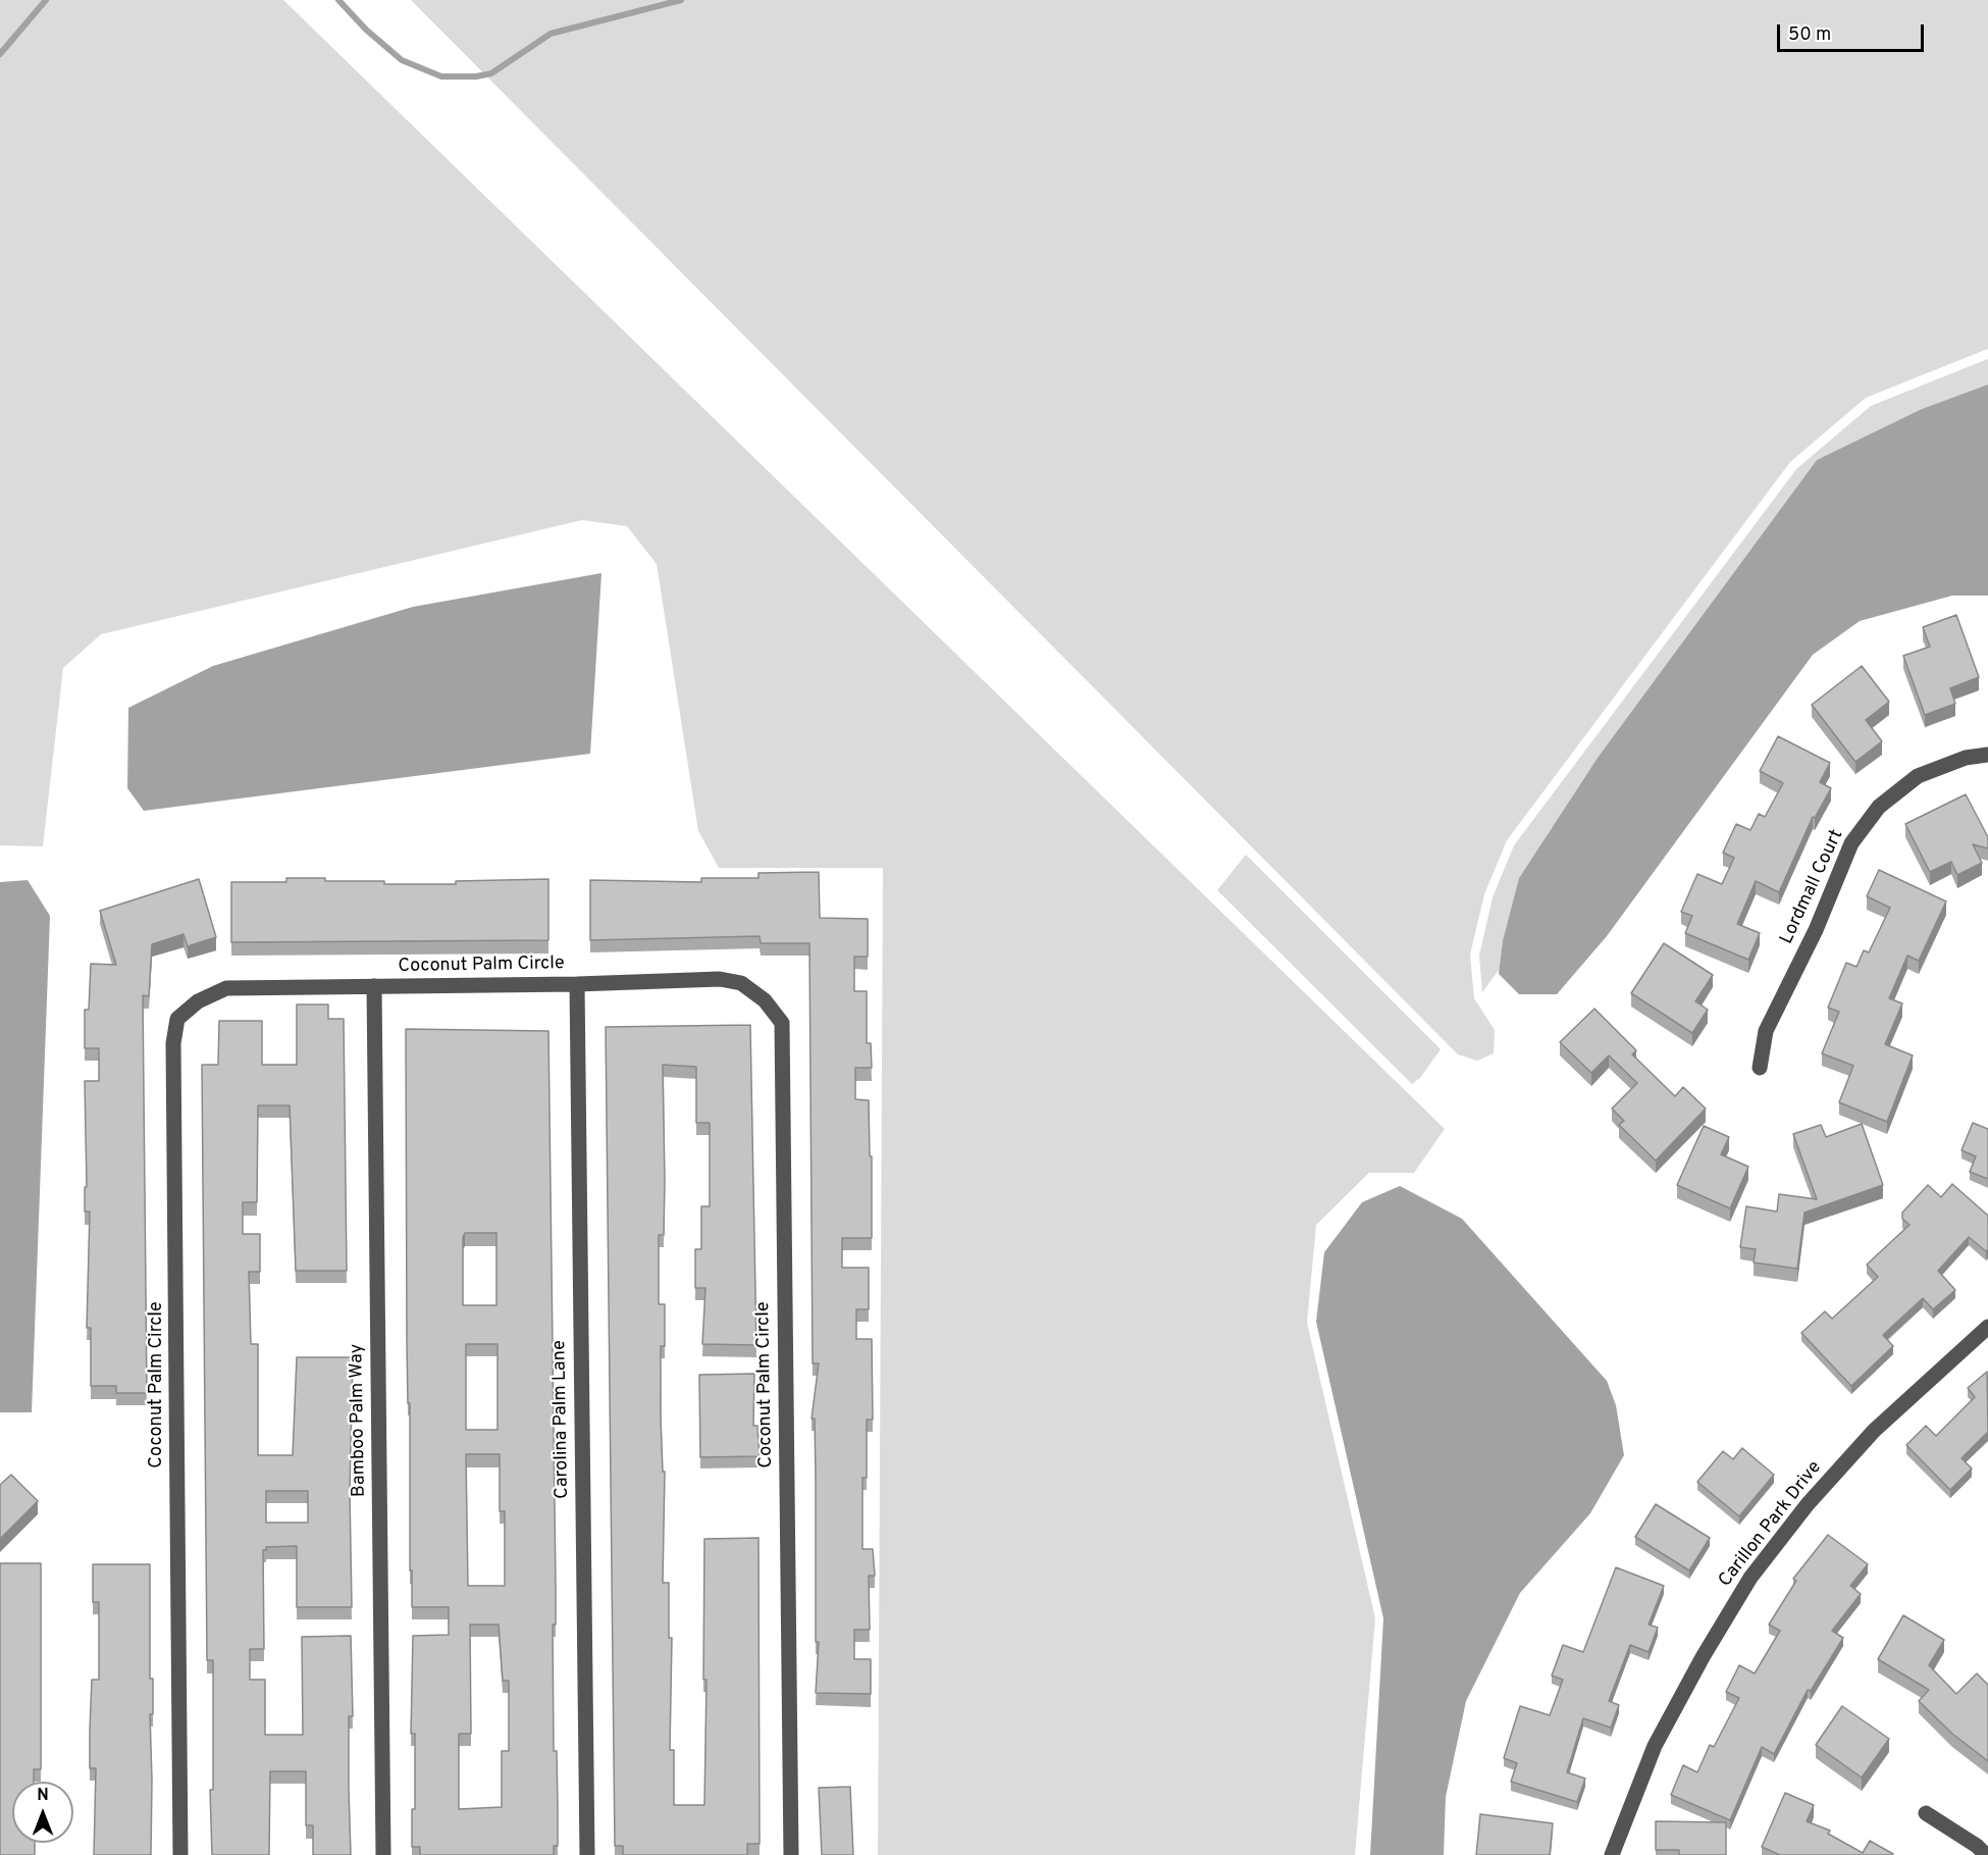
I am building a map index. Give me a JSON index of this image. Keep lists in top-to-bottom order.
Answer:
{
  "streets": {
    "street": [
      "Lordmall Court",
      "Coconut Palm Circle",
      "Carolina Palm Lane",
      "Bamboo Palm Way",
      "Carillon Park Drive"
    ]
  },
  "crossings": [
    ["Coconut Palm Circle", "Carolina Palm Lane"],
    ["Coconut Palm Circle", "Bamboo Palm Way"]
  ],
  "scale_bar": "50 m",
  "north": "top"
}
